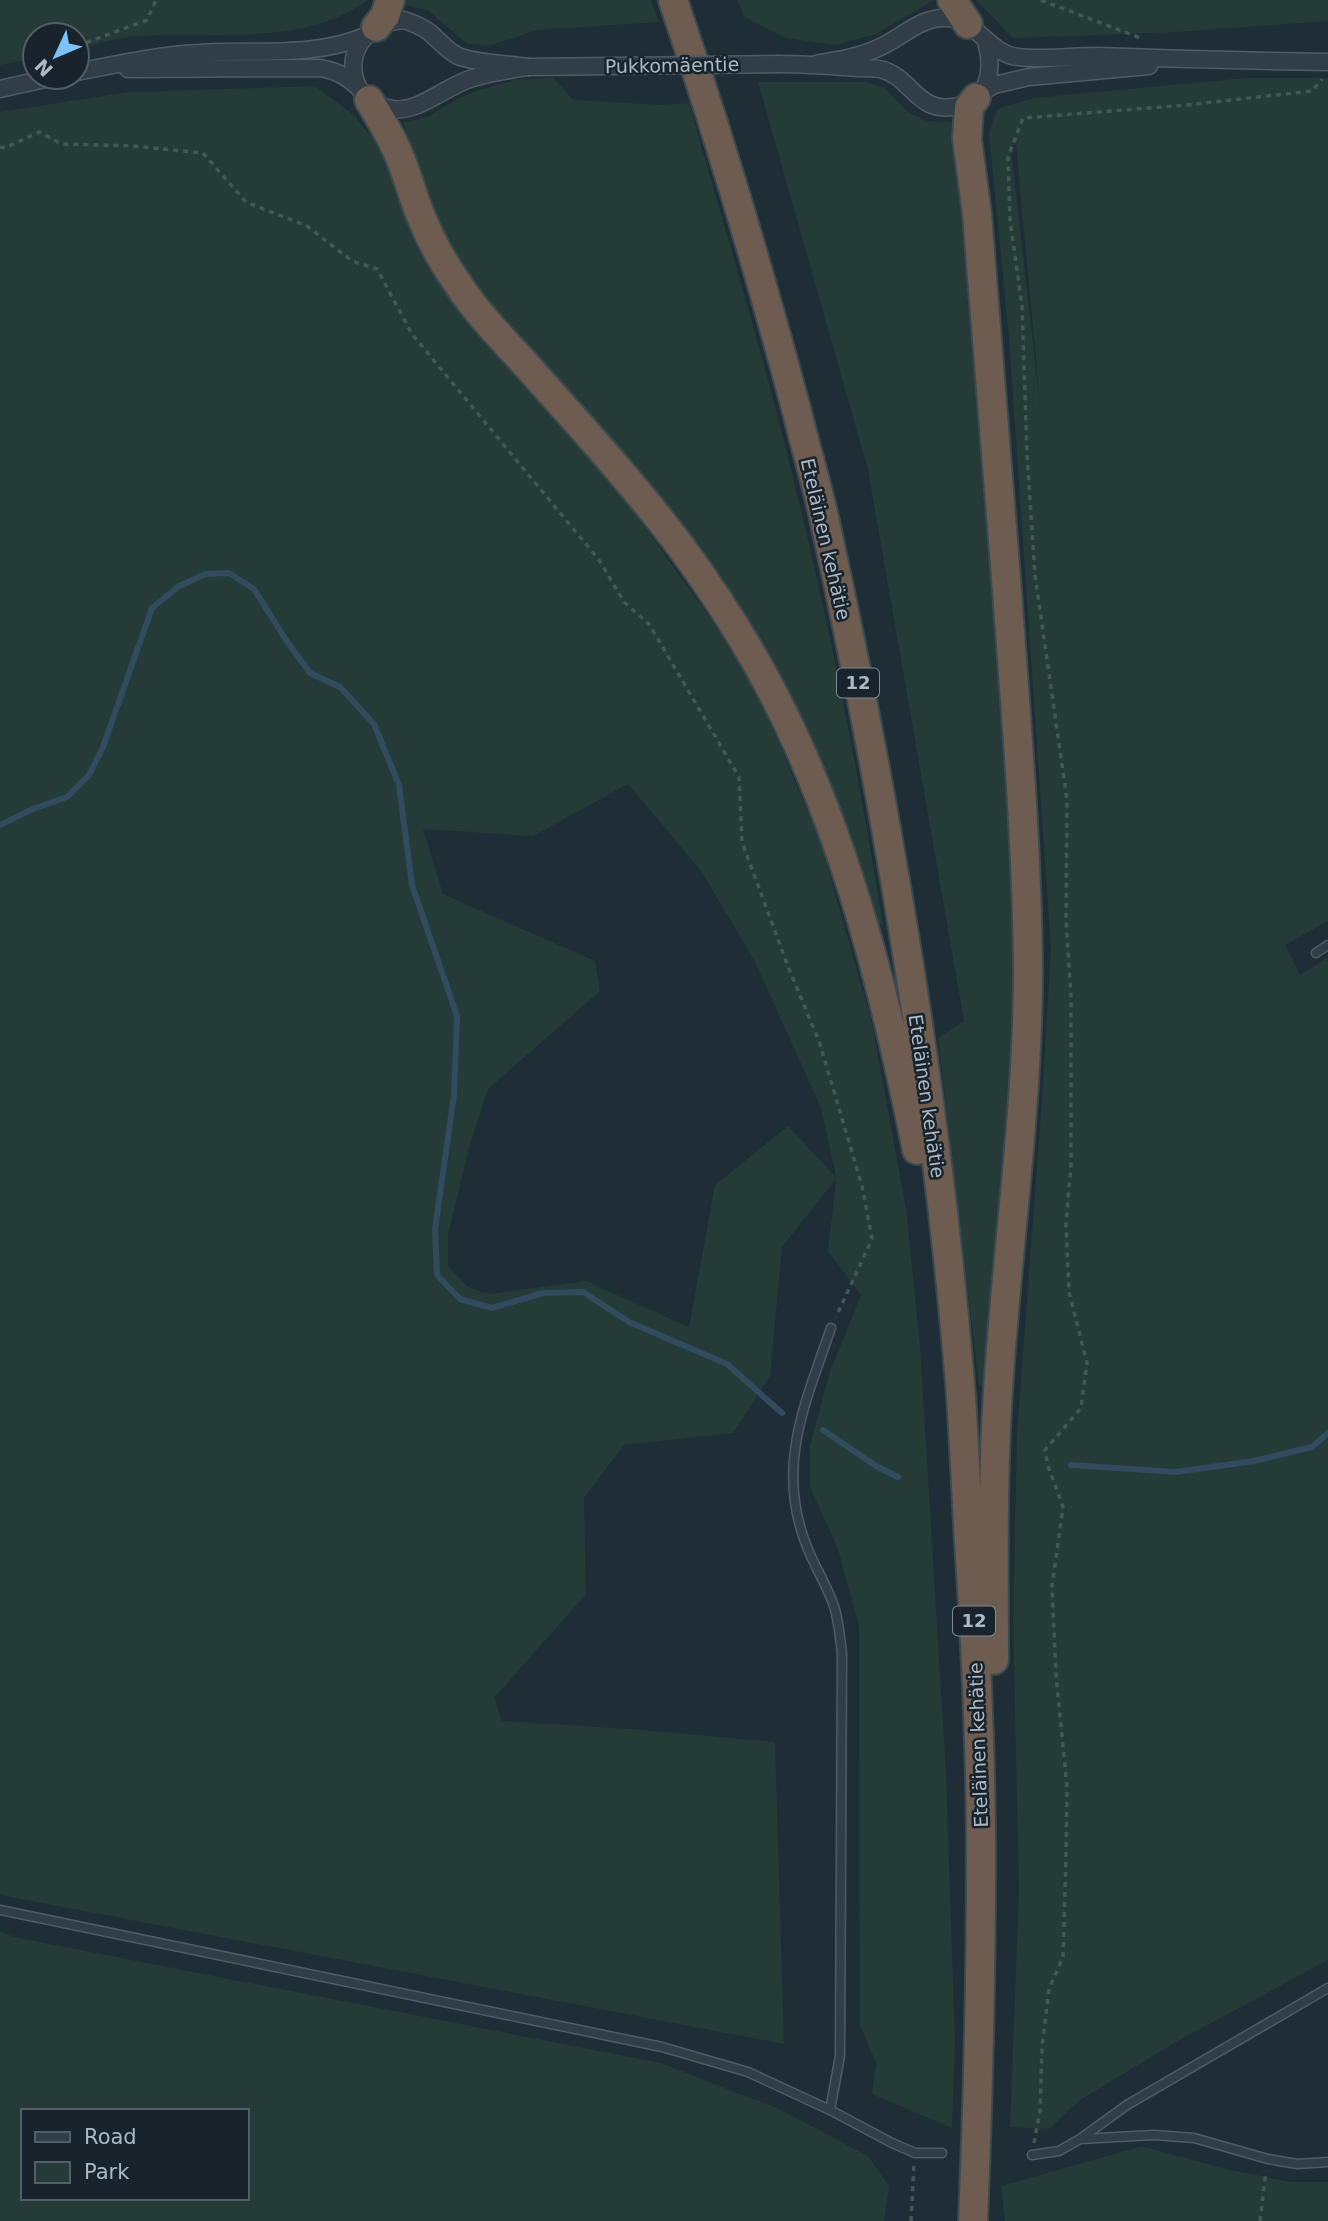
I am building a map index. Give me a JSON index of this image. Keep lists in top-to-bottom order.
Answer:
{
  "streets": {
    "highway": ["Eteläinen kehätie", "12"],
    "street": ["Pukkomäentie"]
  },
  "legend": ["Road", "Park"],
  "north": "bottom left"
}
